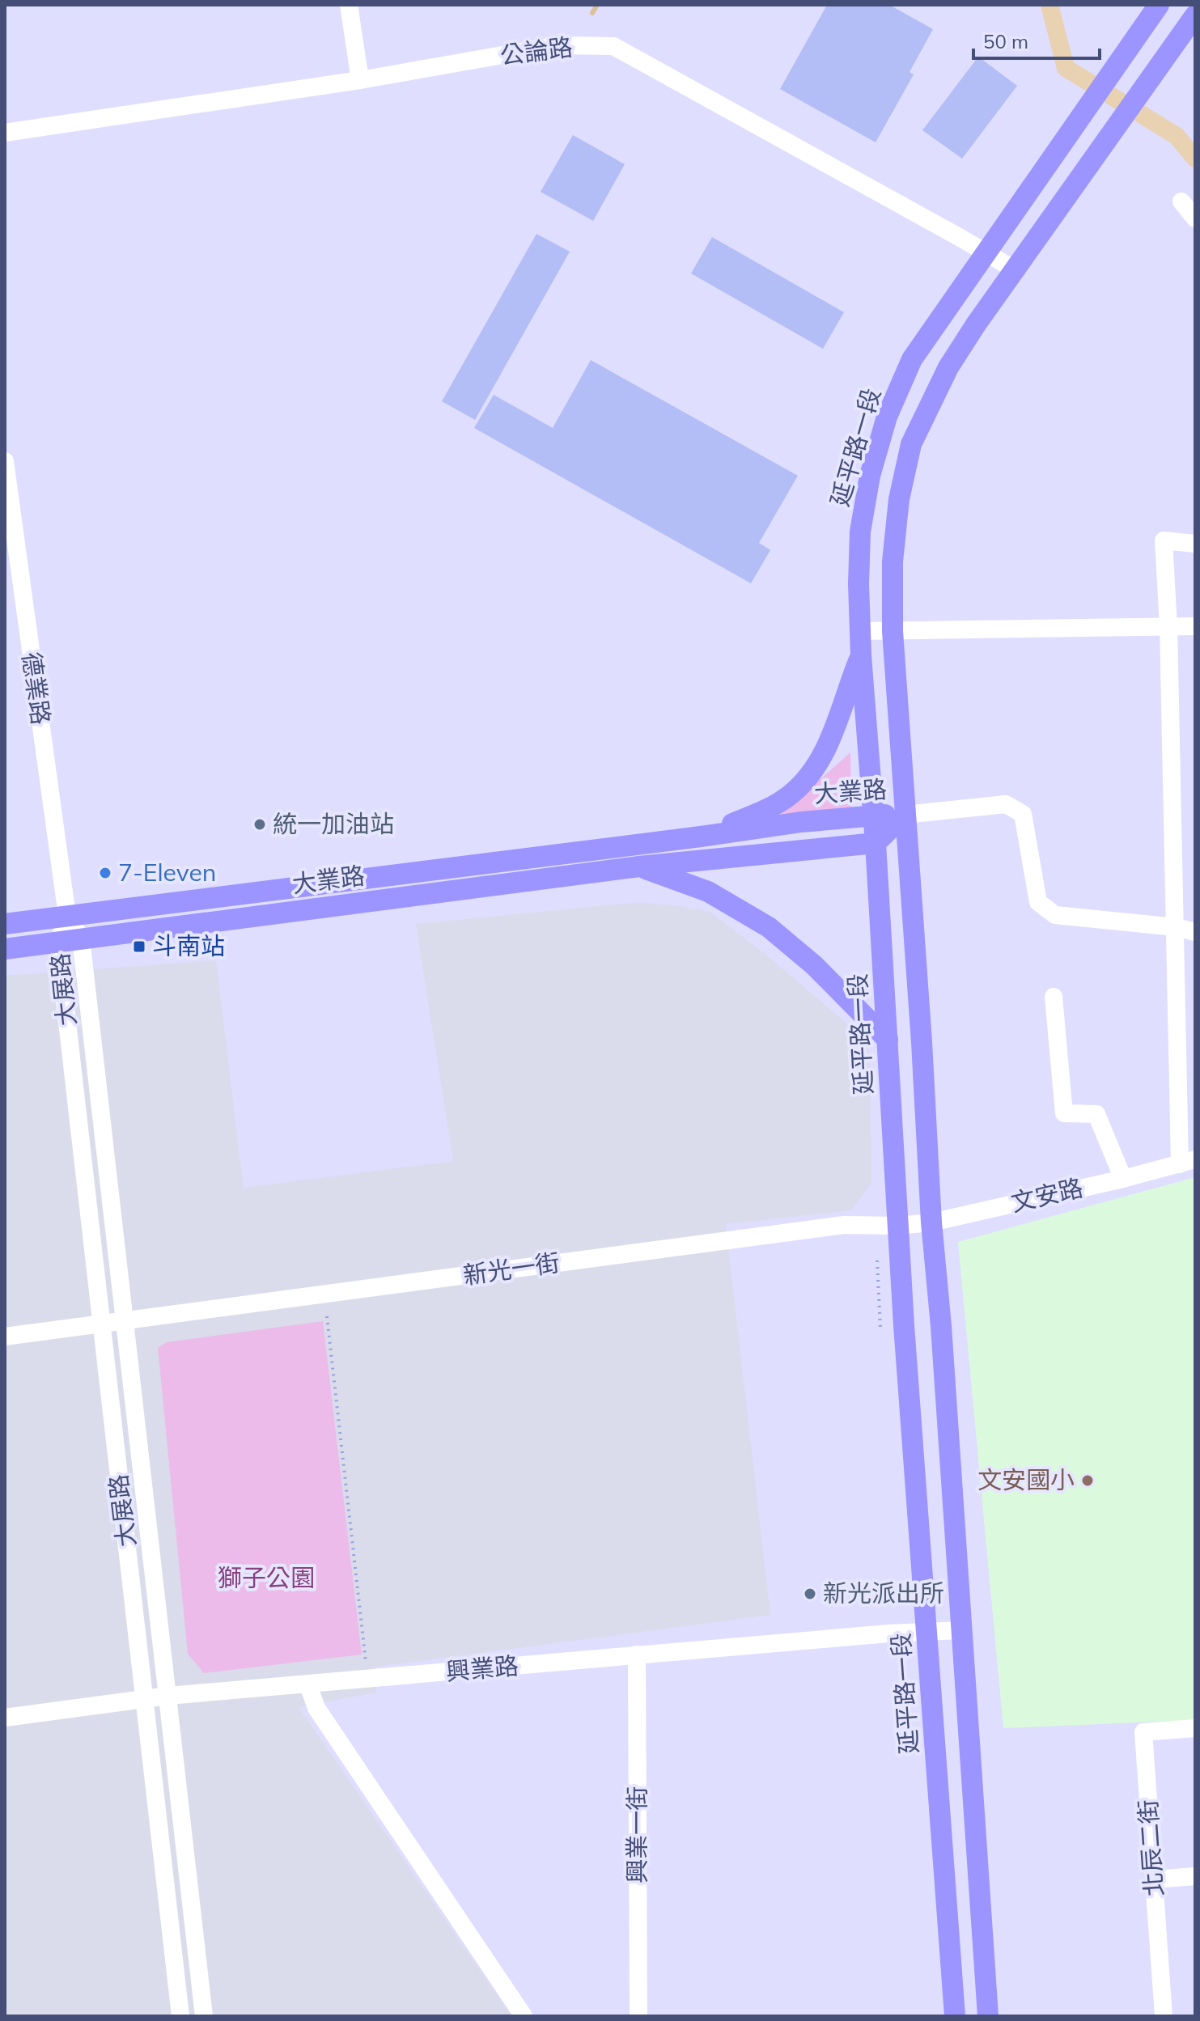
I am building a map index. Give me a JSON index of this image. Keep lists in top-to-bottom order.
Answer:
{
  "streets": {
    "main road": ["延平路一段", "大業路"],
    "street": [
      "公論路",
      "德業路",
      "大展路",
      "文安路",
      "新光一街",
      "興業路",
      "興業一街",
      "北辰二街"
    ]
  },
  "crossings": [
    ["公論路", "延平路一段"],
    ["延平路一段", "大業路"],
    ["延平路一段", "文安路"],
    ["延平路一段", "新光一街"],
    ["延平路一段", "興業路"],
    ["德業路", "大業路"],
    ["德業路", "大展路"],
    ["大業路", "大展路"],
    ["大展路", "新光一街"],
    ["大展路", "興業路"],
    ["文安路", "新光一街"],
    ["興業路", "興業一街"]
  ],
  "parks": ["獅子公園"],
  "places": {
    "other": [
      "統一加油站",
      "7-Eleven",
      "文安國小",
      "新光派出所"
    ],
    "transit": ["斗南站"]
  },
  "scale_bar": "50 m"
}
